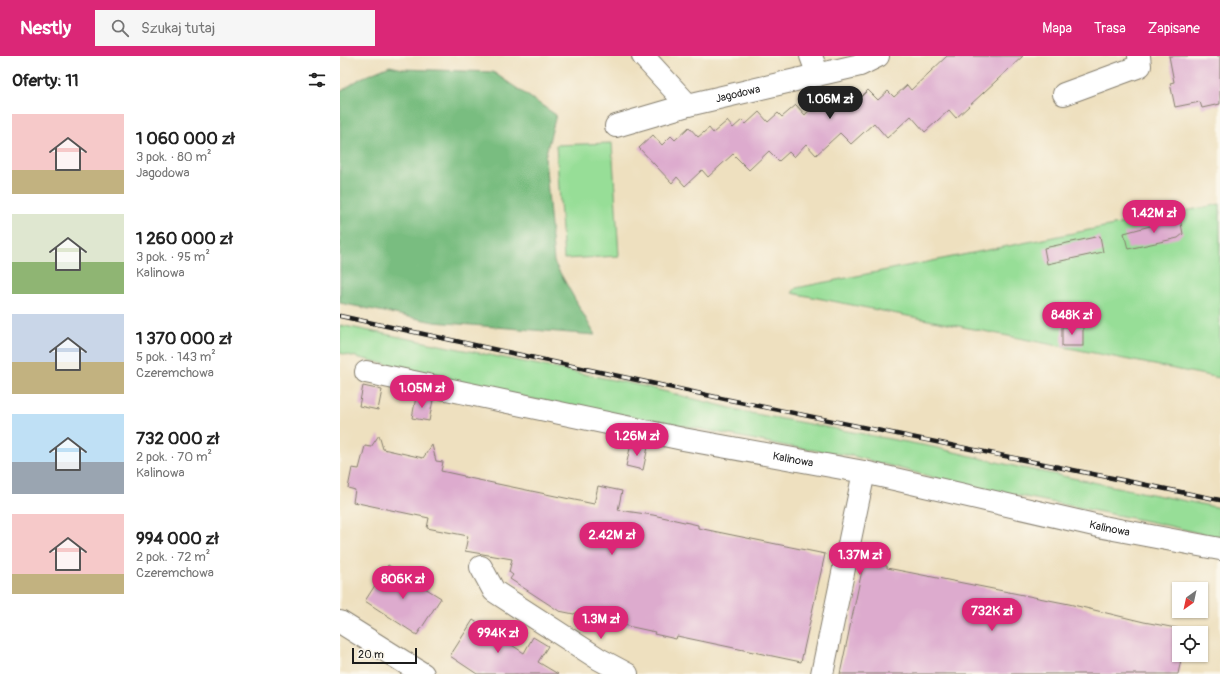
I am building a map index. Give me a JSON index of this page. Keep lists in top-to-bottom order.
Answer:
{
  "streets": {
    "street": ["Jagodowa", "Kalinowa"]
  },
  "scale_bar": "20 m",
  "north": "bottom left",
  "page": {
    "header": "Nestly",
    "search": "Szukaj tutaj",
    "nav": ["Mapa", "Trasa", "Zapisane"],
    "heading": "Oferty: 11",
    "price": [
      "1.06M zł",
      "1.42M zł",
      "848K zł",
      "1.05M zł",
      "1.26M zł",
      "2.42M zł",
      "1.37M zł",
      "806K zł",
      "732K zł",
      "1.3M zł",
      "994K zł"
    ],
    "list": [
      {
        "name": "1 060 000 zł",
        "note": "3 pok. · 80 m² · Jagodowa"
      },
      {
        "name": "1 260 000 zł",
        "note": "3 pok. · 95 m² · Kalinowa"
      },
      {
        "name": "1 370 000 zł",
        "note": "5 pok. · 143 m² · Czeremchowa"
      },
      {
        "name": "732 000 zł",
        "note": "2 pok. · 70 m² · Kalinowa"
      },
      {
        "name": "994 000 zł",
        "note": "2 pok. · 72 m² · Czeremchowa"
      }
    ],
    "scale": "20 m"
  }
}
